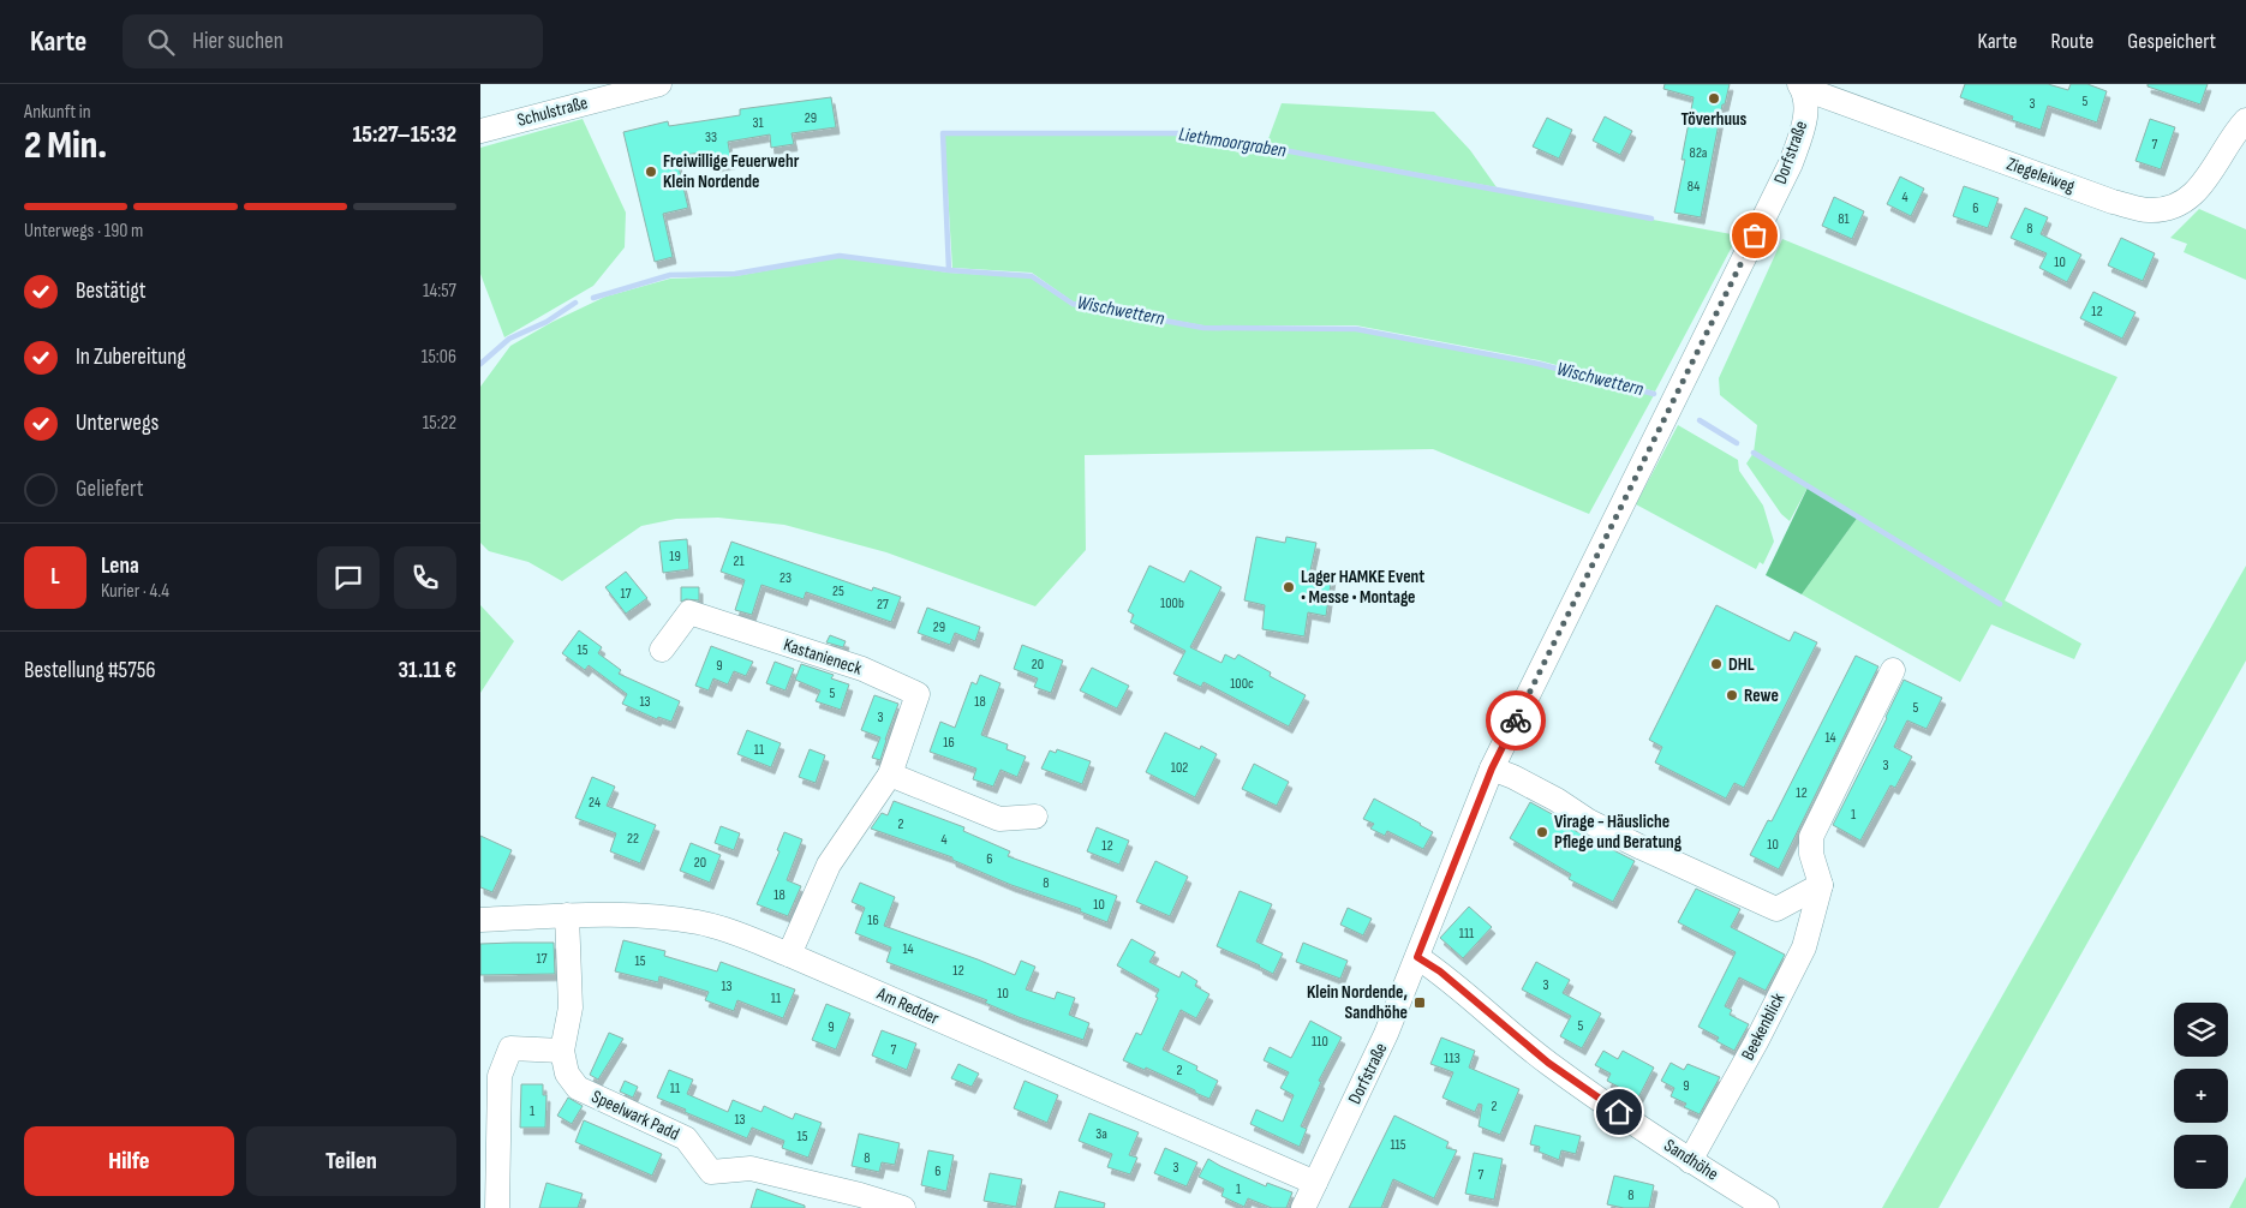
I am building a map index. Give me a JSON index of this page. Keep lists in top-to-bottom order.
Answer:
{
  "streets": {
    "street": [
      "Schulstraße",
      "Dorfstraße",
      "Ziegeleiweg",
      "Kastanieneck",
      "Am Redder",
      "Beekenblick",
      "Speelwark Padd",
      "Sandhöhe"
    ]
  },
  "crossings": [
    ["Dorfstraße", "Ziegeleiweg"],
    ["Dorfstraße", "Am Redder"],
    ["Dorfstraße", "Sandhöhe"],
    ["Kastanieneck", "Am Redder"],
    ["Am Redder", "Speelwark Padd"],
    ["Beekenblick", "Sandhöhe"]
  ],
  "water": ["Liethmoorgraben", "Wischwettern"],
  "places": {
    "other": [
      "Töverhuus",
      "Freiwillige Feuerwehr Klein Nordende",
      "Lager HAMKE Event • Messe • Montage",
      "DHL",
      "Rewe",
      "Virage - Häusliche Pflege und Beratung"
    ],
    "transit": ["Klein Nordende, Sandhöhe"]
  },
  "house_numbers": [
    "5",
    "3",
    "29",
    "31",
    "33",
    "7",
    "82a",
    "84",
    "4",
    "6",
    "81",
    "8",
    "10",
    "12",
    "19",
    "21",
    "23",
    "25",
    "17",
    "100b",
    "27",
    "29",
    "15",
    "20",
    "9",
    "100c",
    "5",
    "13",
    "18",
    "5",
    "3",
    "14",
    "16",
    "11",
    "3",
    "102",
    "12",
    "24",
    "1",
    "2",
    "22",
    "4",
    "10",
    "12",
    "6",
    "20",
    "8",
    "18",
    "10",
    "16",
    "111",
    "14",
    "17",
    "15",
    "12",
    "3",
    "13",
    "10",
    "11",
    "5",
    "9",
    "110",
    "7",
    "113",
    "2",
    "9",
    "11",
    "2",
    "1",
    "13",
    "3a",
    "15",
    "115",
    "8",
    "3",
    "6",
    "7",
    "1",
    "8"
  ],
  "page": {
    "header": "Karte",
    "search": "Hier suchen",
    "nav": ["Karte", "Route", "Gespeichert"],
    "heading": ["2 Min.", "Ankunft in", "15:27–15:32"],
    "panel": [
      "Lena",
      "Kurier · 4.4",
      "Bestellung #5756",
      "31.11 €"
    ],
    "bar": "Unterwegs · 190 m",
    "list": [
      ["Bestätigt", "14:57"],
      ["In Zubereitung", "15:06"],
      ["Unterwegs", "15:22"],
      "Geliefert"
    ],
    "round": "L",
    "map_buttons": ["+", "−"],
    "buttons": ["Hilfe", "Teilen"]
  }
}
